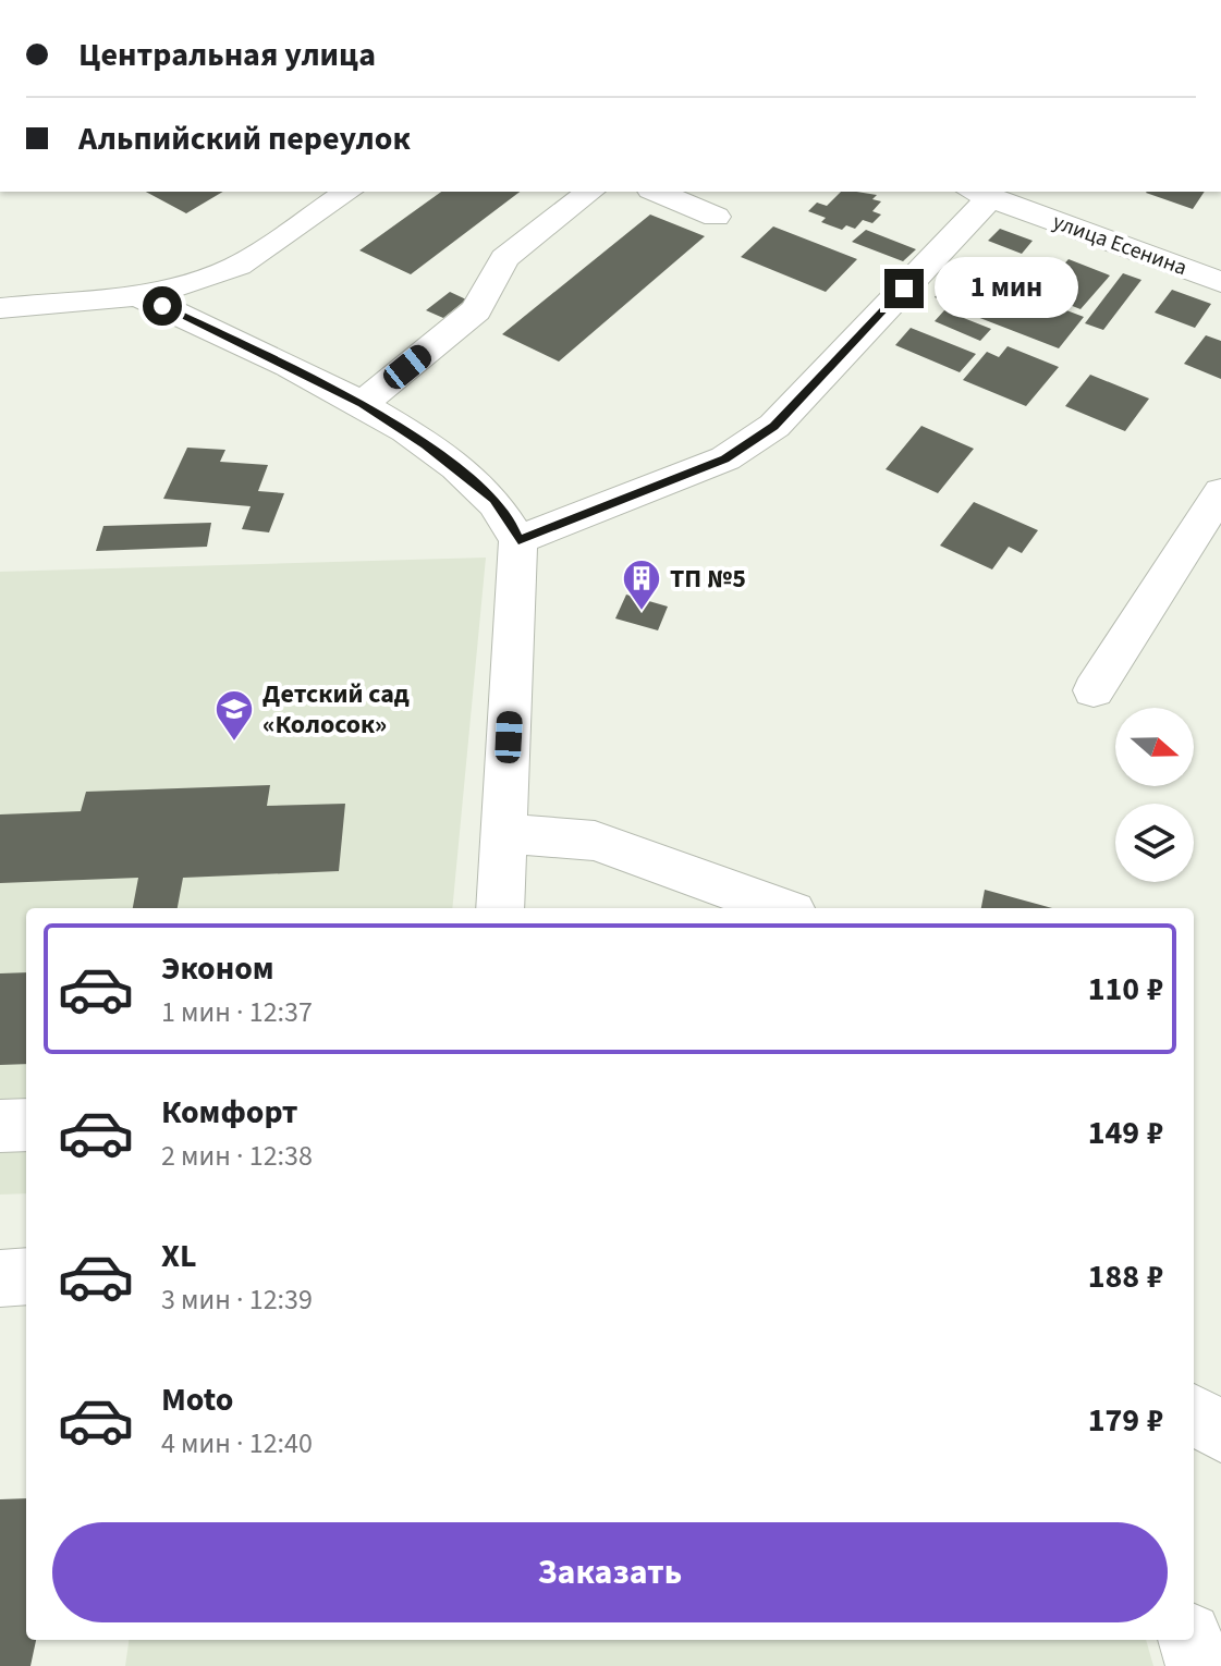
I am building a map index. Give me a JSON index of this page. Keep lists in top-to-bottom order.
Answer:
{
  "streets": {
    "street": ["улица Есенина"]
  },
  "places": {
    "building": ["ТП №5"],
    "school or university": ["Детский сад «Колосок»"]
  },
  "north": "right",
  "page": {
    "banner": ["Центральная улица", "Альпийский переулок"],
    "bubble": "1 мин",
    "list": [
      {
        "name": "Эконом",
        "note": "1 мин · 12:37",
        "value": "110 ₽"
      },
      {
        "name": "Комфорт",
        "note": "2 мин · 12:38",
        "value": "149 ₽"
      },
      {
        "name": "XL",
        "note": "3 мин · 12:39",
        "value": "188 ₽"
      },
      {
        "name": "Moto",
        "note": "4 мин · 12:40",
        "value": "179 ₽"
      }
    ],
    "buttons": "Заказать"
  }
}
